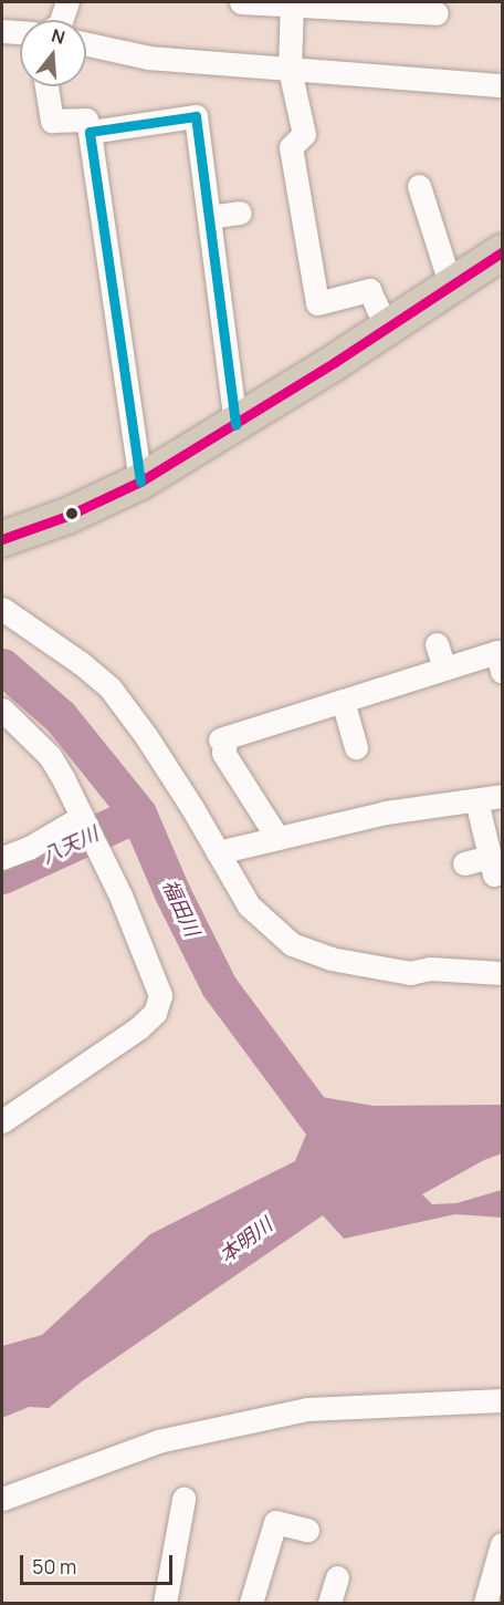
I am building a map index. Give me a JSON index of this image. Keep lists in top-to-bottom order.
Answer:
{
  "water": ["八天川", "福田川", "本明川"],
  "scale_bar": "50 m",
  "north": "top"
}
